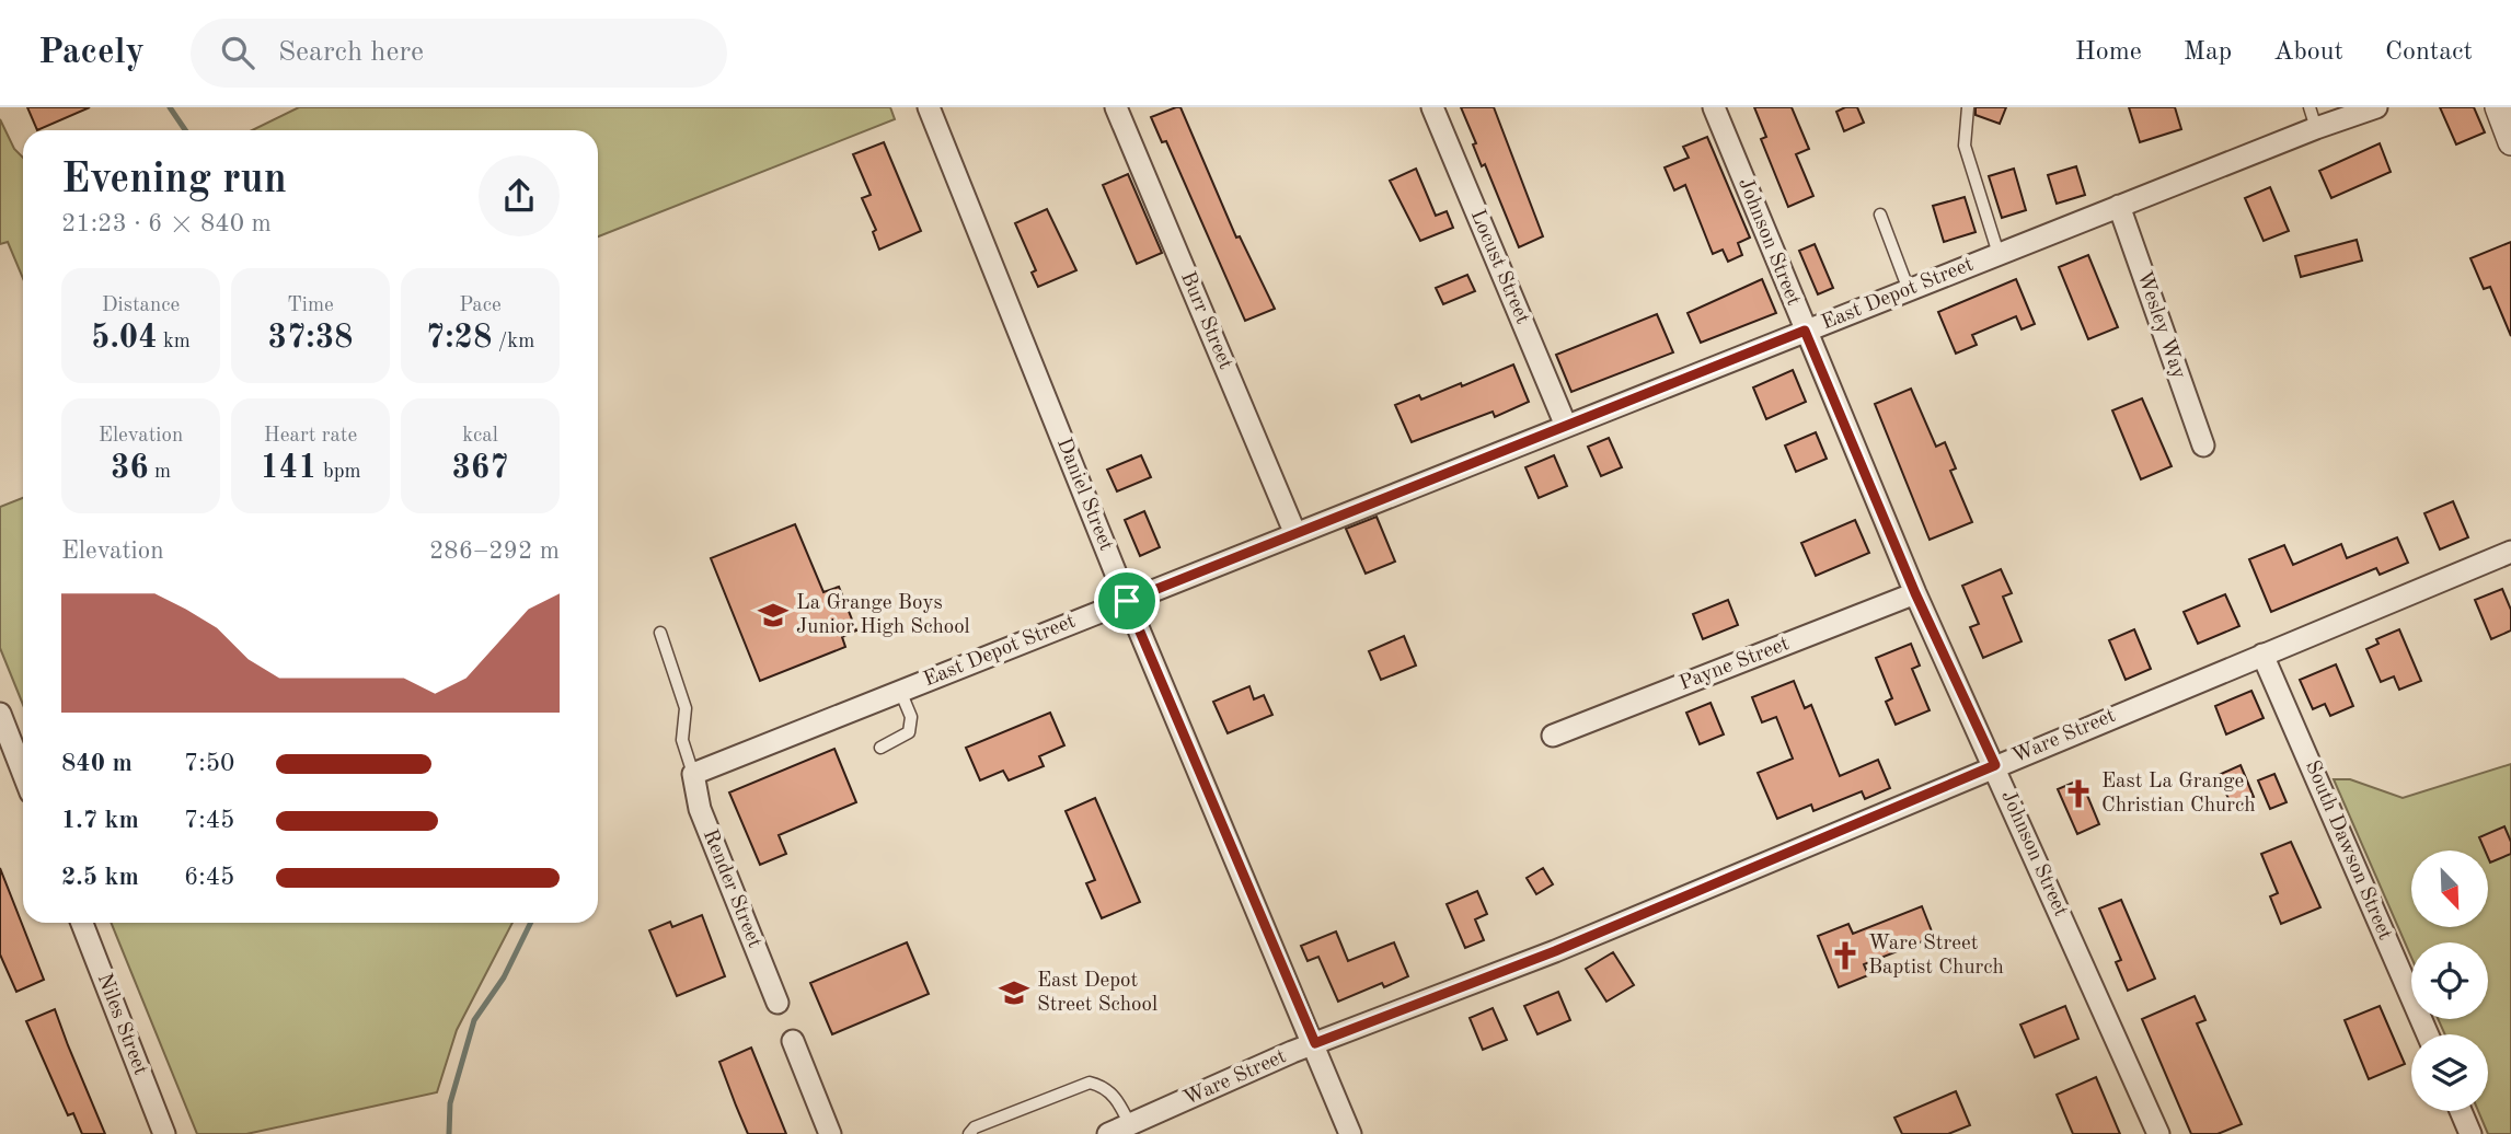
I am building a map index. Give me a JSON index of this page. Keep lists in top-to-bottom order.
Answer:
{
  "streets": {
    "street": [
      "Johnson Street",
      "Locust Street",
      "East Depot Street",
      "Burr Street",
      "Wesley Way",
      "Daniel Street",
      "Payne Street",
      "Ware Street",
      "South Dawson Street",
      "Render Street",
      "Niles Street"
    ]
  },
  "crossings": [
    ["Johnson Street", "East Depot Street"],
    ["Johnson Street", "Payne Street"],
    ["Johnson Street", "Ware Street"],
    ["Locust Street", "East Depot Street"],
    ["East Depot Street", "Burr Street"],
    ["East Depot Street", "Wesley Way"],
    ["East Depot Street", "Daniel Street"],
    ["East Depot Street", "Render Street"],
    ["Daniel Street", "Ware Street"],
    ["Ware Street", "South Dawson Street"]
  ],
  "places": {
    "school or university": ["La Grange Boys Junior High School", "East Depot Street School"],
    "church": ["East La Grange Christian Church", "Ware Street Baptist Church"]
  },
  "north": "bottom right",
  "page": {
    "header": "Pacely",
    "search": "Search here",
    "nav": [
      "Home",
      "Map",
      "About",
      "Contact"
    ],
    "heading": ["Evening run", "21:23 · 6 × 840 m"],
    "stats": [
      ["Distance", "5.04 km"],
      ["Time", "37:38"],
      ["Pace", "7:28 /km"],
      ["Elevation", "36 m"],
      ["Heart rate", "141 bpm"],
      ["kcal", "367"]
    ],
    "chart": ["Elevation", "286–292 m"],
    "list": [
      {
        "name": "840 m",
        "note": "7:50"
      },
      {
        "name": "1.7 km",
        "note": "7:45"
      },
      {
        "name": "2.5 km",
        "note": "6:45"
      }
    ]
  }
}
